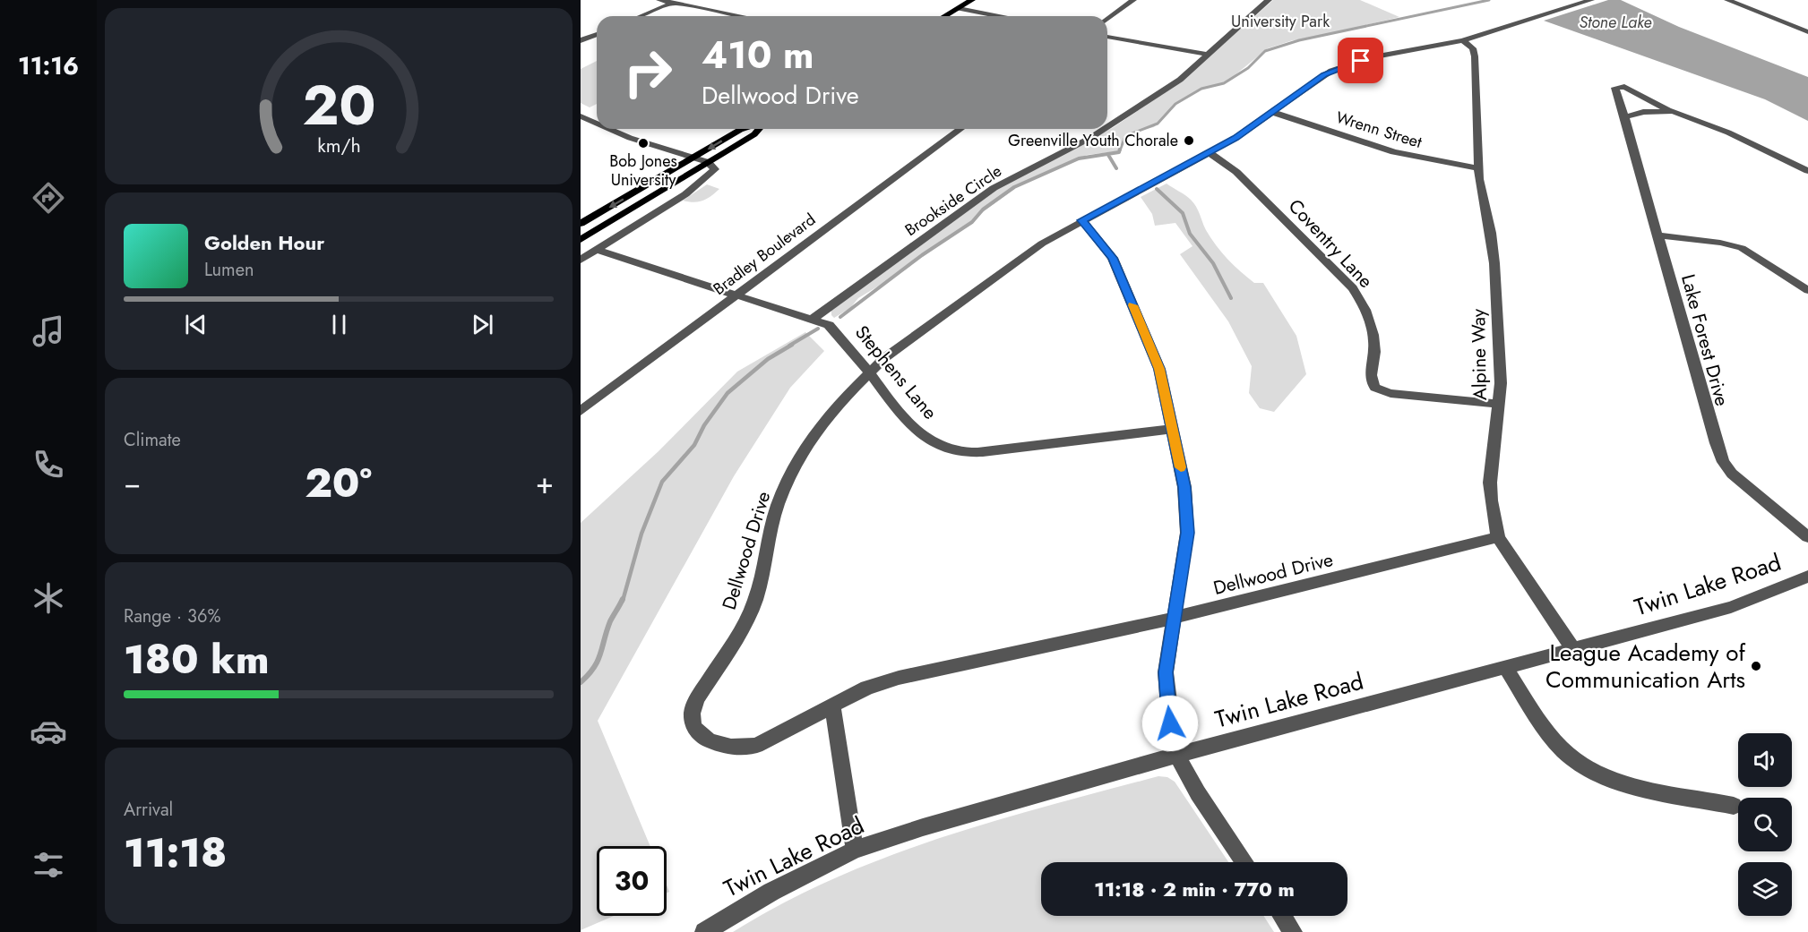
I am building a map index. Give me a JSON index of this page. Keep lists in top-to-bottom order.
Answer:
{
  "streets": {
    "street": [
      "Wrenn Street",
      "Brookside Circle",
      "Coventry Lane",
      "Bradley Boulevard",
      "Lake Forest Drive",
      "Alpine Way",
      "Stephens Lane",
      "Dellwood Drive",
      "Twin Lake Road"
    ]
  },
  "crossings": [
    ["Wrenn Street", "Alpine Way"],
    ["Wrenn Street", "Dellwood Drive"],
    ["Brookside Circle", "Stephens Lane"],
    ["Coventry Lane", "Alpine Way"],
    ["Coventry Lane", "Dellwood Drive"],
    ["Bradley Boulevard", "Stephens Lane"],
    ["Alpine Way", "Dellwood Drive"],
    ["Alpine Way", "Twin Lake Road"],
    ["Stephens Lane", "Dellwood Drive"]
  ],
  "water": ["Stone Lake"],
  "parks": ["University Park"],
  "places": ["Greenville Youth Chorale", "Bob Jones University", "League Academy of Communication Arts"],
  "page": {
    "tabs": "11:16",
    "turn": ["410 m", "Dellwood Drive"],
    "song": ["Golden Hour", "Lumen"],
    "tile": [
      "Climate",
      ["Range · 36%", "180 km"],
      ["Arrival", "11:18"]
    ],
    "heat": ["−", "20°", "+"],
    "limit": "30",
    "trip": "11:18 · 2 min · 770 m",
    "gauge": ["20", "km/h"]
  }
}
